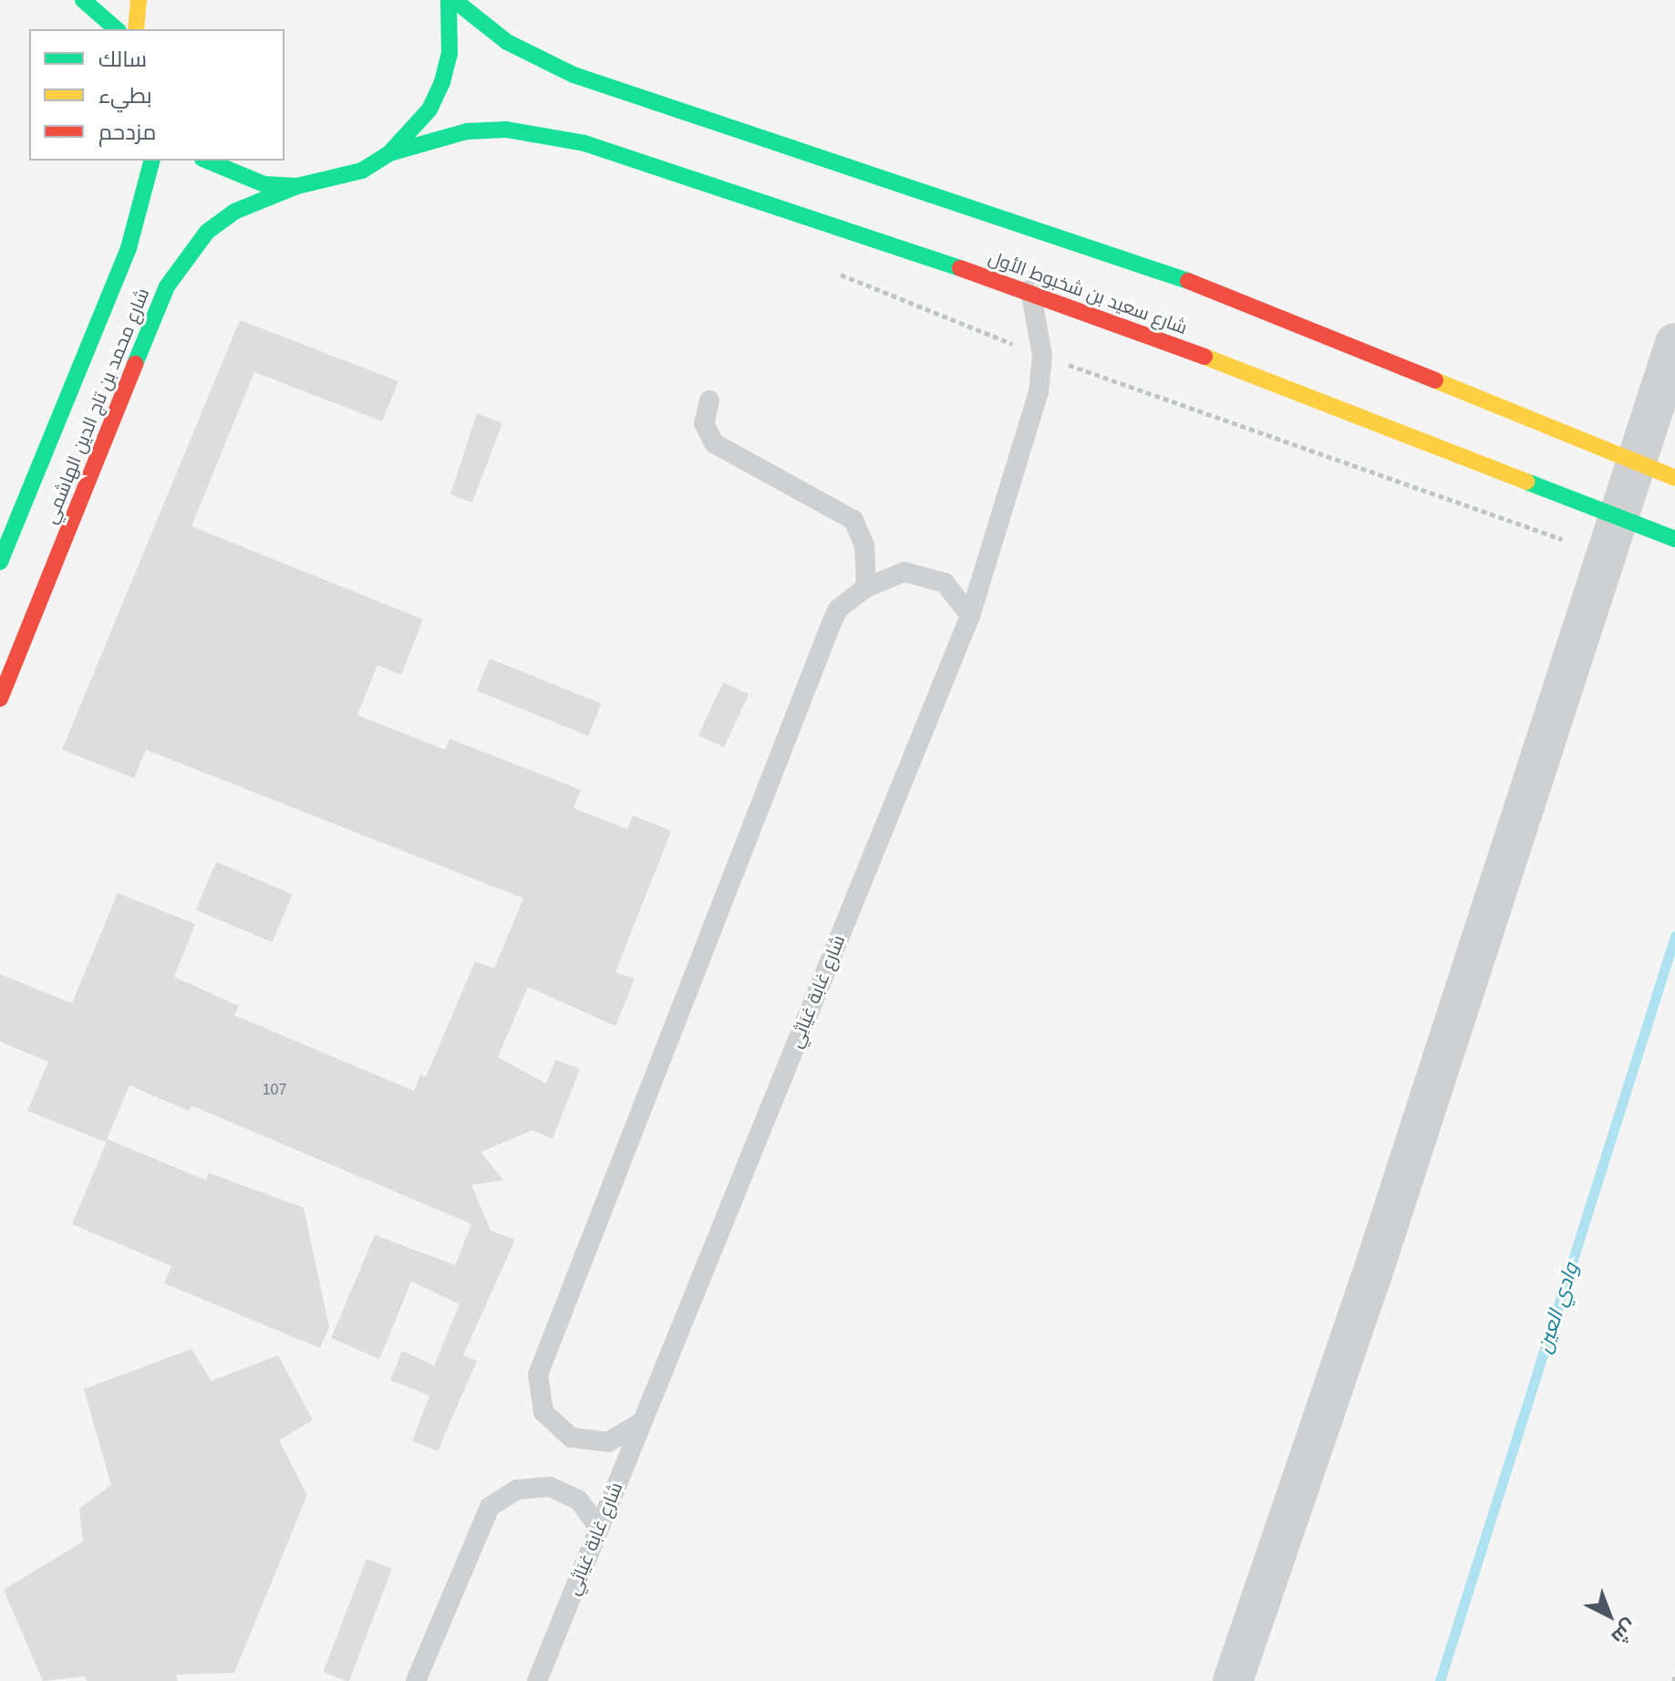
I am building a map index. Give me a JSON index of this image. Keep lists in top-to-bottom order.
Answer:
{
  "streets": {
    "main road": ["شارع سعيد بن شخبوط الأول", "شارع محمد بن تاج الدين الهاشمي"],
    "lane": ["شارع غابة غيَاثِي"]
  },
  "crossings": [
    ["شارع سعيد بن شخبوط الأول", "شارع غابة غيَاثِي"]
  ],
  "water": ["وادي العين"],
  "house_numbers": ["107"],
  "legend": ["سالك", "بطيء", "مزدحم"],
  "north": "bottom right"
}
